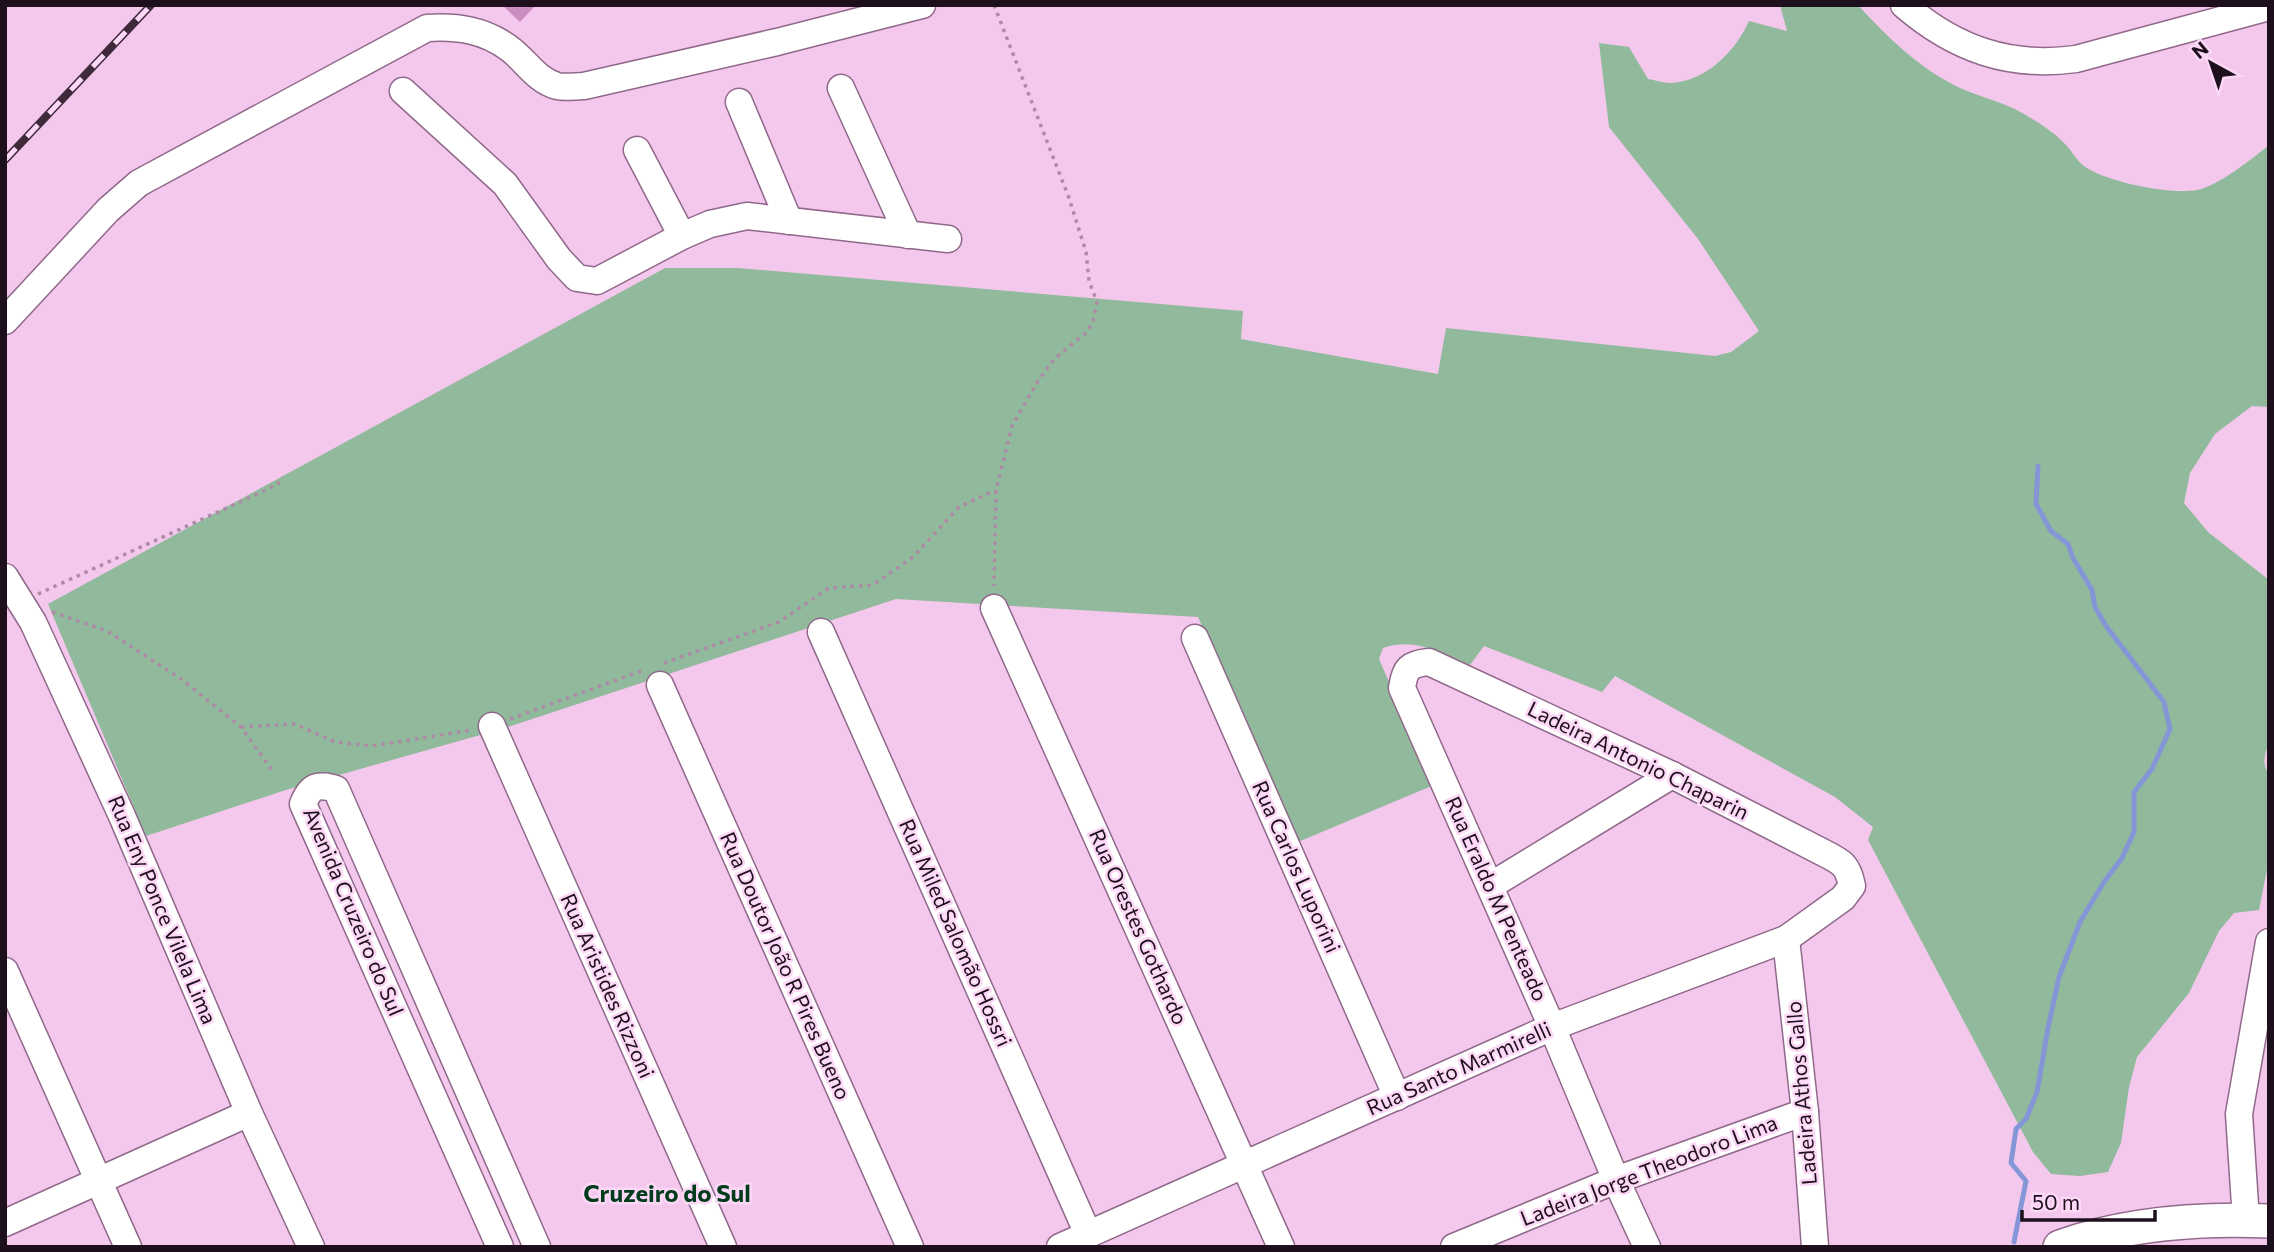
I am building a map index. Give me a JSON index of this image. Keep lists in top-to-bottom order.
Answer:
{
  "streets": {
    "street": [
      "Ladeira Antonio Chaparin",
      "Rua Carlos Luporini",
      "Rua Eraldo M Penteado",
      "Rua Eny Ponce Vilela Lima",
      "Avenida Cruzeiro do Sul",
      "Rua Orestes Gothardo",
      "Rua Miled Salomão Hossri",
      "Rua Doutor João R Pires Bueno",
      "Rua Aristides Rizzoni",
      "Rua Santo Marmirelli",
      "Ladeira Athos Gallo",
      "Ladeira Jorge Theodoro Lima"
    ]
  },
  "crossings": [
    ["Ladeira Antonio Chaparin", "Rua Eraldo M Penteado"],
    ["Ladeira Antonio Chaparin", "Rua Santo Marmirelli"],
    ["Rua Carlos Luporini", "Rua Santo Marmirelli"],
    ["Rua Eraldo M Penteado", "Rua Santo Marmirelli"],
    ["Rua Eraldo M Penteado", "Ladeira Jorge Theodoro Lima"],
    ["Rua Orestes Gothardo", "Rua Santo Marmirelli"],
    ["Rua Miled Salomão Hossri", "Rua Santo Marmirelli"],
    ["Rua Santo Marmirelli", "Ladeira Athos Gallo"],
    ["Ladeira Athos Gallo", "Ladeira Jorge Theodoro Lima"]
  ],
  "districts": ["Cruzeiro do Sul"],
  "scale_bar": "50 m",
  "north": "top left"
}
